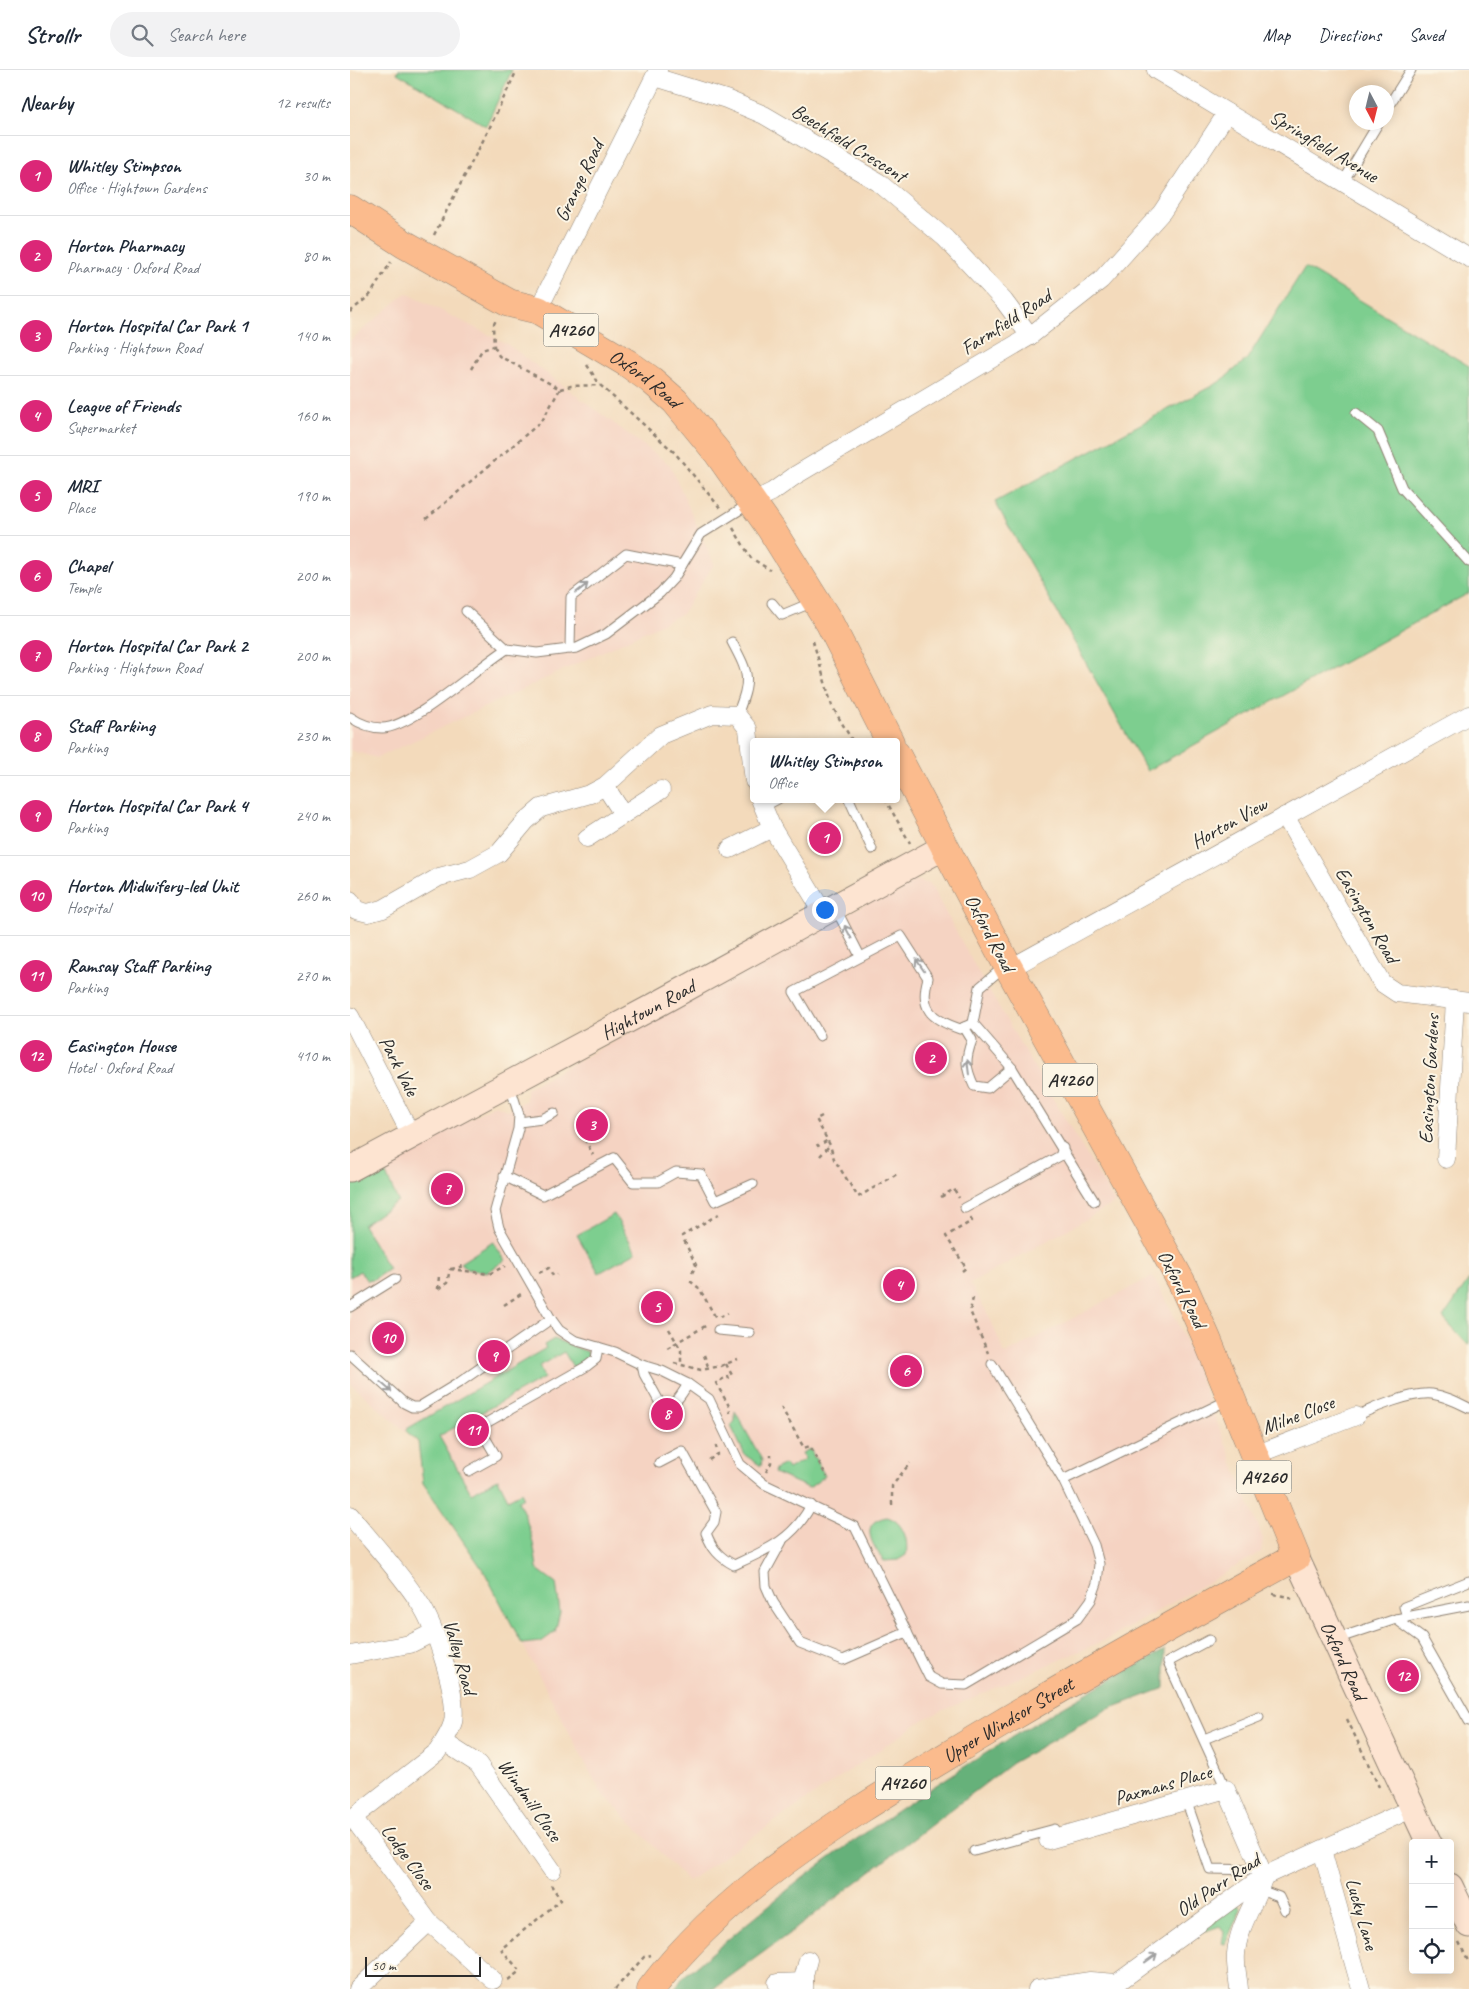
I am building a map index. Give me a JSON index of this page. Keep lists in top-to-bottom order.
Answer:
{
  "streets": {
    "main road": ["A4260", "Oxford Road", "Upper Windsor Street"],
    "street": [
      "Beechfield Crescent",
      "Springfield Avenue",
      "Grange Road",
      "Farmfield Road",
      "Horton View",
      "Easington Road",
      "Hightown Road",
      "Park Vale",
      "Easington Gardens",
      "Milne Close",
      "Valley Road",
      "Paxmans Place",
      "Windmill Close",
      "Lodge Close",
      "Old Parr Road",
      "Lucky Lane"
    ]
  },
  "crossings": [
    ["Beechfield Crescent", "Grange Road"],
    ["Beechfield Crescent", "Farmfield Road"],
    ["Springfield Avenue", "Farmfield Road"],
    ["Grange Road", "Oxford Road"],
    ["Farmfield Road", "Oxford Road"],
    ["Oxford Road", "Horton View"],
    ["Oxford Road", "Hightown Road"],
    ["Oxford Road", "Milne Close"],
    ["Oxford Road", "Upper Windsor Street"],
    ["Oxford Road", "Old Parr Road"],
    ["Horton View", "Easington Road"],
    ["Easington Road", "Easington Gardens"],
    ["Hightown Road", "Park Vale"],
    ["Valley Road", "Windmill Close"],
    ["Valley Road", "Lodge Close"],
    ["Paxmans Place", "Old Parr Road"],
    ["Old Parr Road", "Lucky Lane"]
  ],
  "one_way": ["Old Parr Road"],
  "scale_bar": "50 m",
  "north": "bottom",
  "page": {
    "header": "Strollr",
    "search": "Search here",
    "nav": ["Map", "Directions", "Saved"],
    "heading": ["Nearby", "12 results"],
    "list": [
      {
        "mark": "1",
        "name": "Whitley Stimpson",
        "note": "Office · Hightown Gardens",
        "value": "30 m"
      },
      {
        "mark": "2",
        "name": "Horton Pharmacy",
        "note": "Pharmacy · Oxford Road",
        "value": "80 m"
      },
      {
        "mark": "3",
        "name": "Horton Hospital Car Park 1",
        "note": "Parking · Hightown Road",
        "value": "140 m"
      },
      {
        "mark": "4",
        "name": "League of Friends",
        "note": "Supermarket",
        "value": "160 m"
      },
      {
        "mark": "5",
        "name": "MRI",
        "note": "Place",
        "value": "190 m"
      },
      {
        "mark": "6",
        "name": "Chapel",
        "note": "Temple",
        "value": "200 m"
      },
      {
        "mark": "7",
        "name": "Horton Hospital Car Park 2",
        "note": "Parking · Hightown Road",
        "value": "200 m"
      },
      {
        "mark": "8",
        "name": "Staff Parking",
        "note": "Parking",
        "value": "230 m"
      },
      {
        "mark": "9",
        "name": "Horton Hospital Car Park 4",
        "note": "Parking",
        "value": "240 m"
      },
      {
        "mark": "10",
        "name": "Horton Midwifery-led Unit",
        "note": "Hospital",
        "value": "260 m"
      },
      {
        "mark": "11",
        "name": "Ramsay Staff Parking",
        "note": "Parking",
        "value": "270 m"
      },
      {
        "mark": "12",
        "name": "Easington House",
        "note": "Hotel · Oxford Road",
        "value": "410 m"
      }
    ],
    "popup": ["Whitley Stimpson", "Office"],
    "pins": [
      "1",
      "2",
      "3",
      "7",
      "4",
      "5",
      "10",
      "9",
      "6",
      "8",
      "11",
      "12"
    ],
    "map_buttons": ["+", "−"],
    "scale": "50 m"
  }
}
